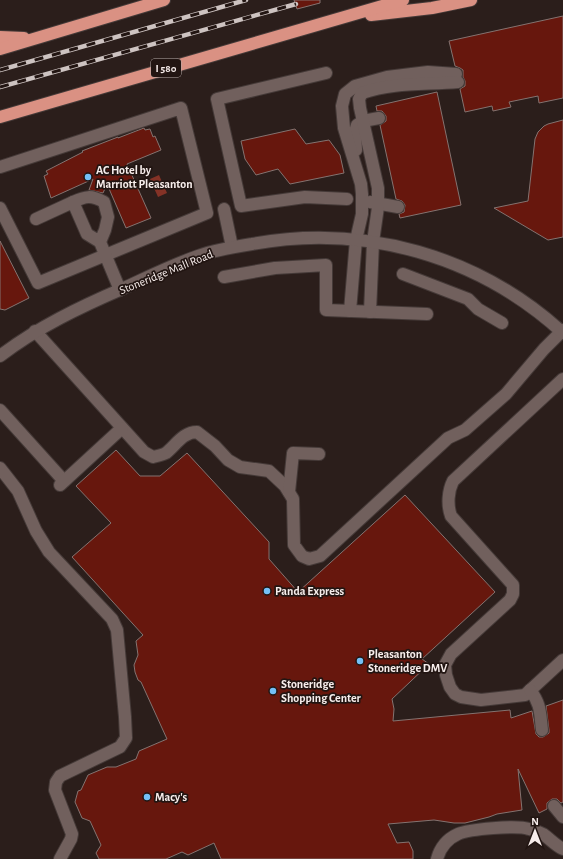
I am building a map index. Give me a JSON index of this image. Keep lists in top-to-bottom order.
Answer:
{
  "streets": {
    "highway": ["I 580"],
    "street": ["Stoneridge Mall Road"]
  },
  "places": [
    "AC Hotel by Marriott Pleasanton",
    "Panda Express",
    "Pleasanton Stoneridge DMV",
    "Stoneridge Shopping Center",
    "Macy's"
  ],
  "north": "top"
}
